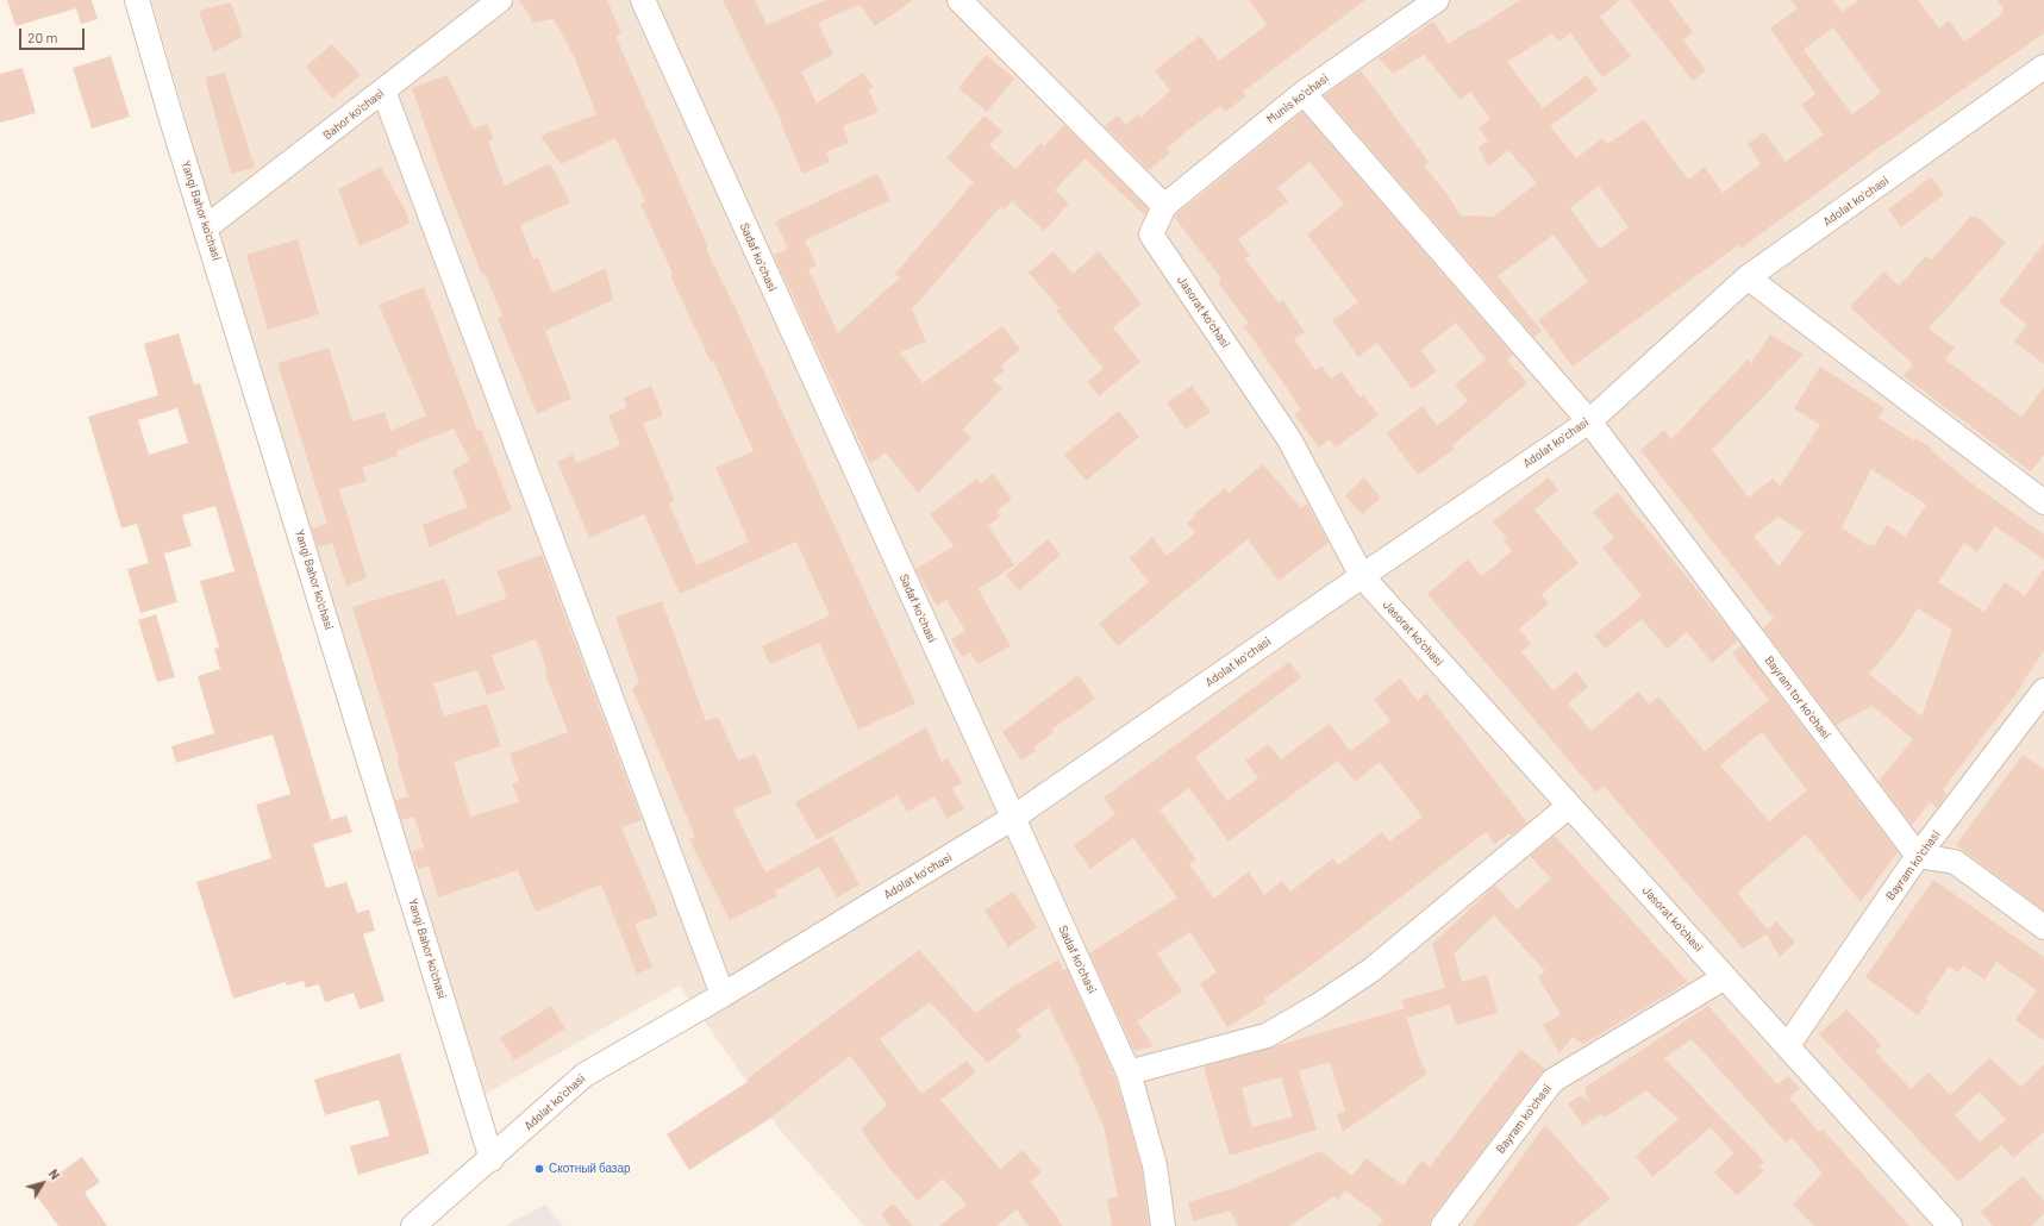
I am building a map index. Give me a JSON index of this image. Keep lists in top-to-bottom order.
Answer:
{
  "streets": {
    "street": [
      "Munis koʻchasi",
      "Bahor ko'chasi",
      "Adolat koʻchasi",
      "Yangi Bahor ko'chasi",
      "Sadaf koʻchasi",
      "Jasorat koʻchasi",
      "Bayram tor koʻchasi",
      "Bayram koʻchasi"
    ]
  },
  "crossings": [
    ["Munis koʻchasi", "Jasorat koʻchasi"],
    ["Munis koʻchasi", "Bayram tor koʻchasi"],
    ["Bahor ko'chasi", "Yangi Bahor ko'chasi"],
    ["Adolat koʻchasi", "Yangi Bahor ko'chasi"],
    ["Adolat koʻchasi", "Sadaf koʻchasi"],
    ["Adolat koʻchasi", "Jasorat koʻchasi"],
    ["Adolat koʻchasi", "Bayram tor koʻchasi"],
    ["Jasorat koʻchasi", "Bayram koʻchasi"],
    ["Bayram tor koʻchasi", "Bayram koʻchasi"]
  ],
  "places": ["Скотный базар"],
  "scale_bar": "20 m",
  "north": "top right"
}
